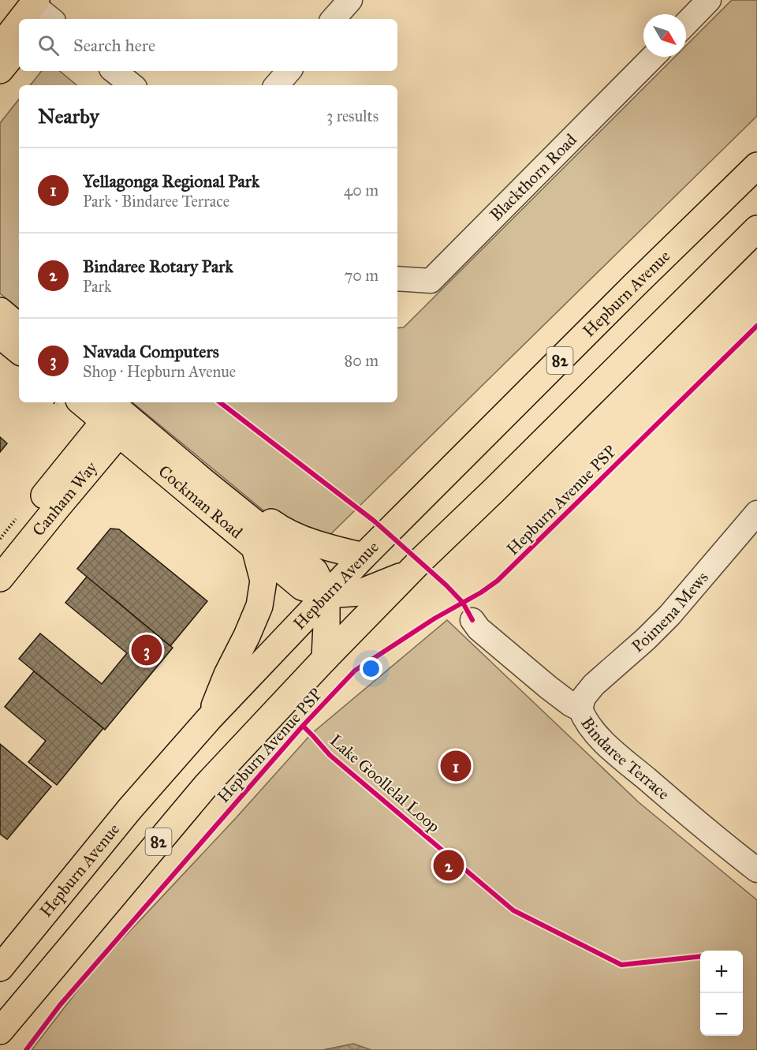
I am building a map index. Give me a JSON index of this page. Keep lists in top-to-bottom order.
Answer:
{
  "streets": {
    "main road": [
      "Hepburn Avenue",
      "82",
      "Canham Way",
      "Cockman Road"
    ],
    "street": ["Blackthorn Road", "Poimena Mews", "Bindaree Terrace"],
    "cycle path": ["Hepburn Avenue PSP"]
  },
  "crossings": [
    ["Hepburn Avenue", "Cockman Road"],
    ["82", "Cockman Road"],
    ["Canham Way", "Cockman Road"],
    ["Poimena Mews", "Bindaree Terrace"]
  ],
  "north": "bottom right",
  "page": {
    "search": "Search here",
    "heading": ["Nearby", "3 results"],
    "list": [
      {
        "mark": "1",
        "name": "Yellagonga Regional Park",
        "note": "Park · Bindaree Terrace",
        "value": "40 m"
      },
      {
        "mark": "2",
        "name": "Bindaree Rotary Park",
        "note": "Park",
        "value": "70 m"
      },
      {
        "mark": "3",
        "name": "Navada Computers",
        "note": "Shop · Hepburn Avenue",
        "value": "80 m"
      }
    ],
    "pins": ["3", "1", "2"],
    "map_buttons": ["+", "−"]
  }
}
